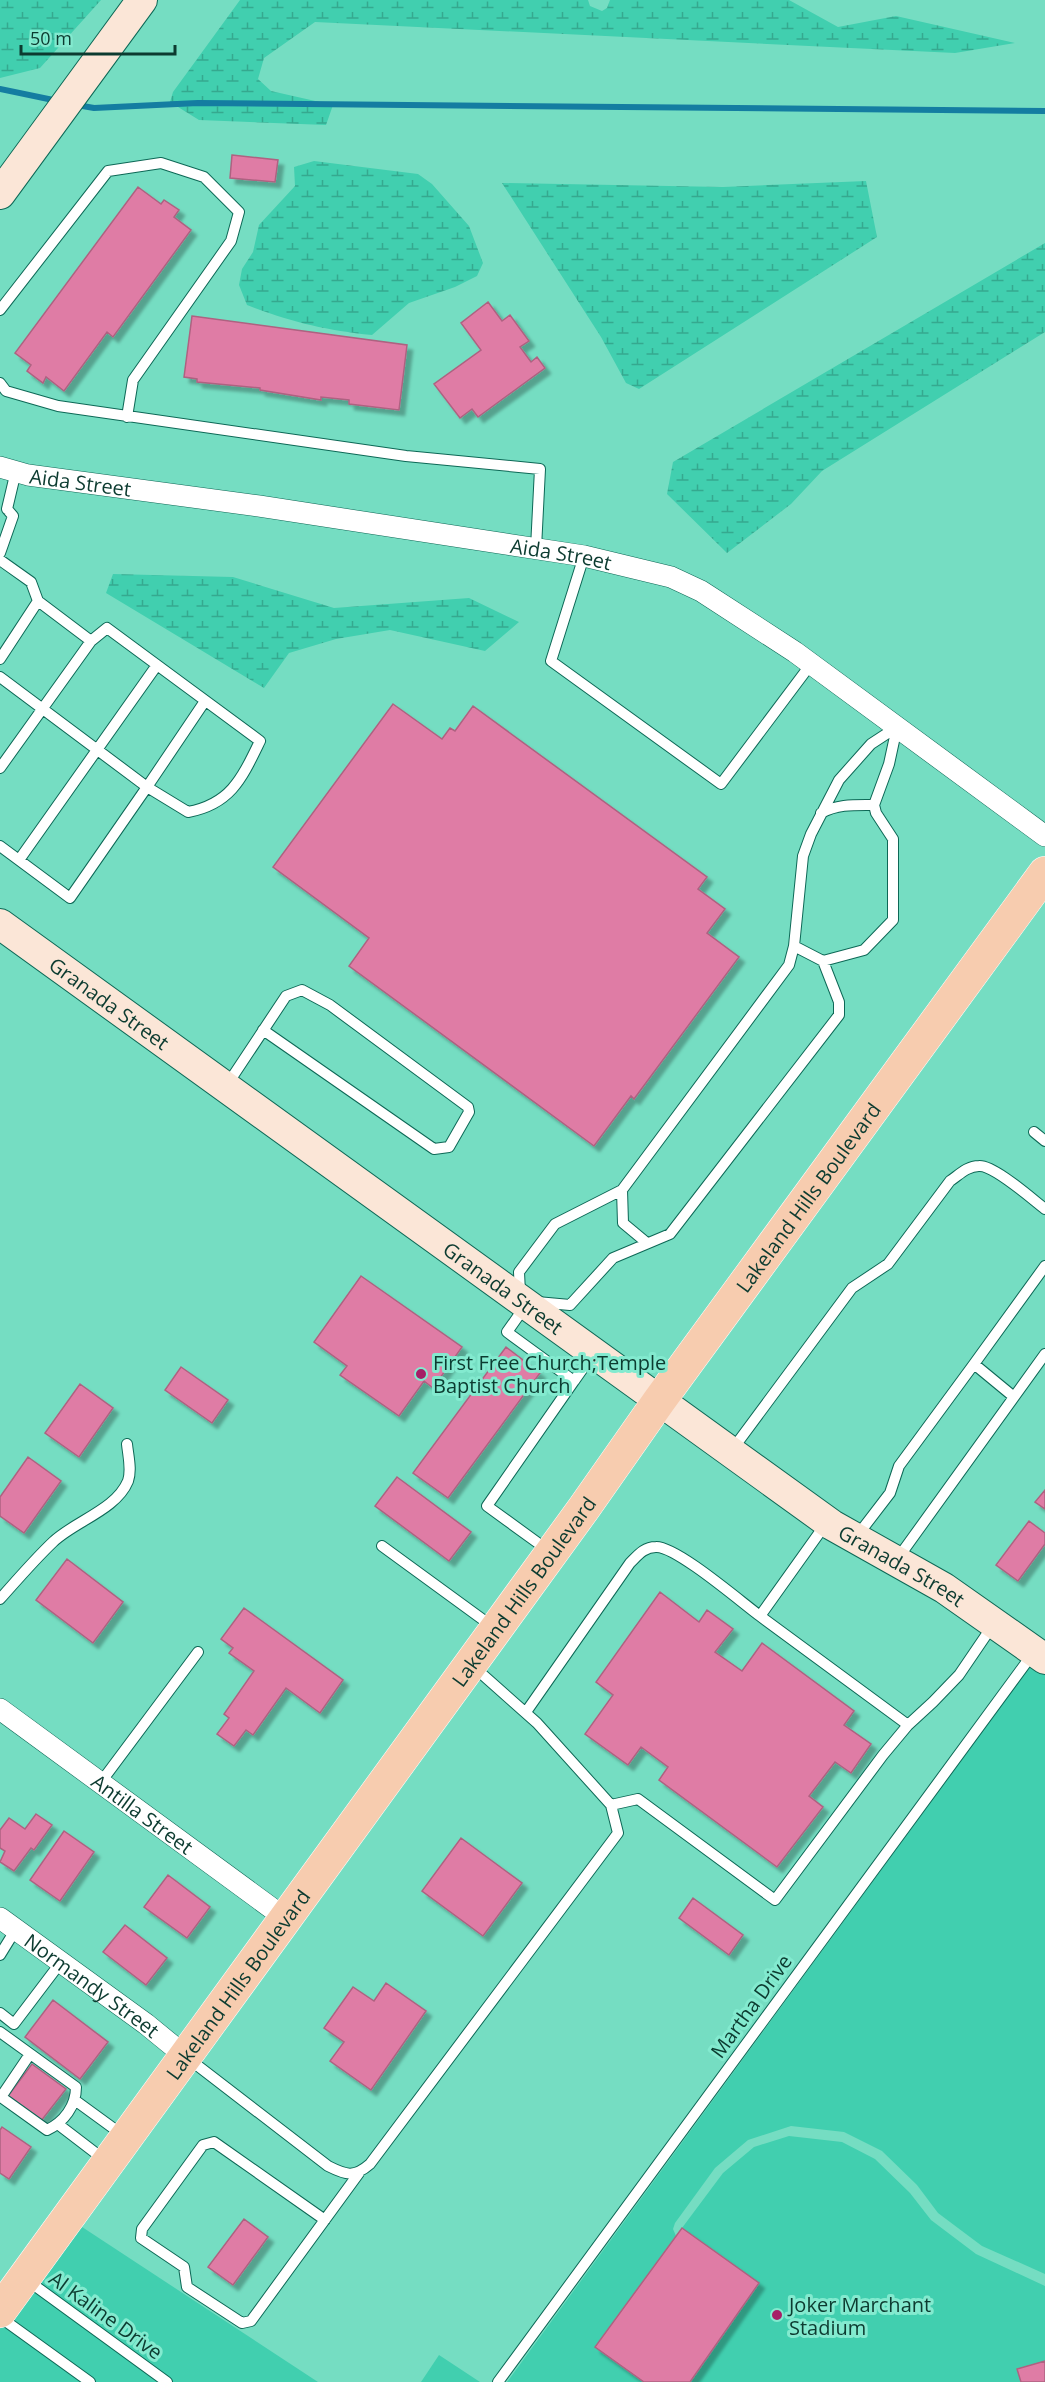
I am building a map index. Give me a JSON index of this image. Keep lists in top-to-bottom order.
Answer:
{
  "streets": {
    "main road": ["Lakeland Hills Boulevard"],
    "street": [
      "Aida Street",
      "Granada Street",
      "Antilla Street",
      "Normandy Street"
    ],
    "lane": ["Martha Drive", "Al Kaline Drive"]
  },
  "crossings": [
    ["Granada Street", "Lakeland Hills Boulevard"],
    ["Granada Street", "Martha Drive"],
    ["Lakeland Hills Boulevard", "Antilla Street"],
    ["Lakeland Hills Boulevard", "Normandy Street"],
    ["Lakeland Hills Boulevard", "Al Kaline Drive"]
  ],
  "places": ["First Free Church;Temple Baptist Church", "Joker Marchant Stadium"],
  "scale_bar": "50 m"
}
